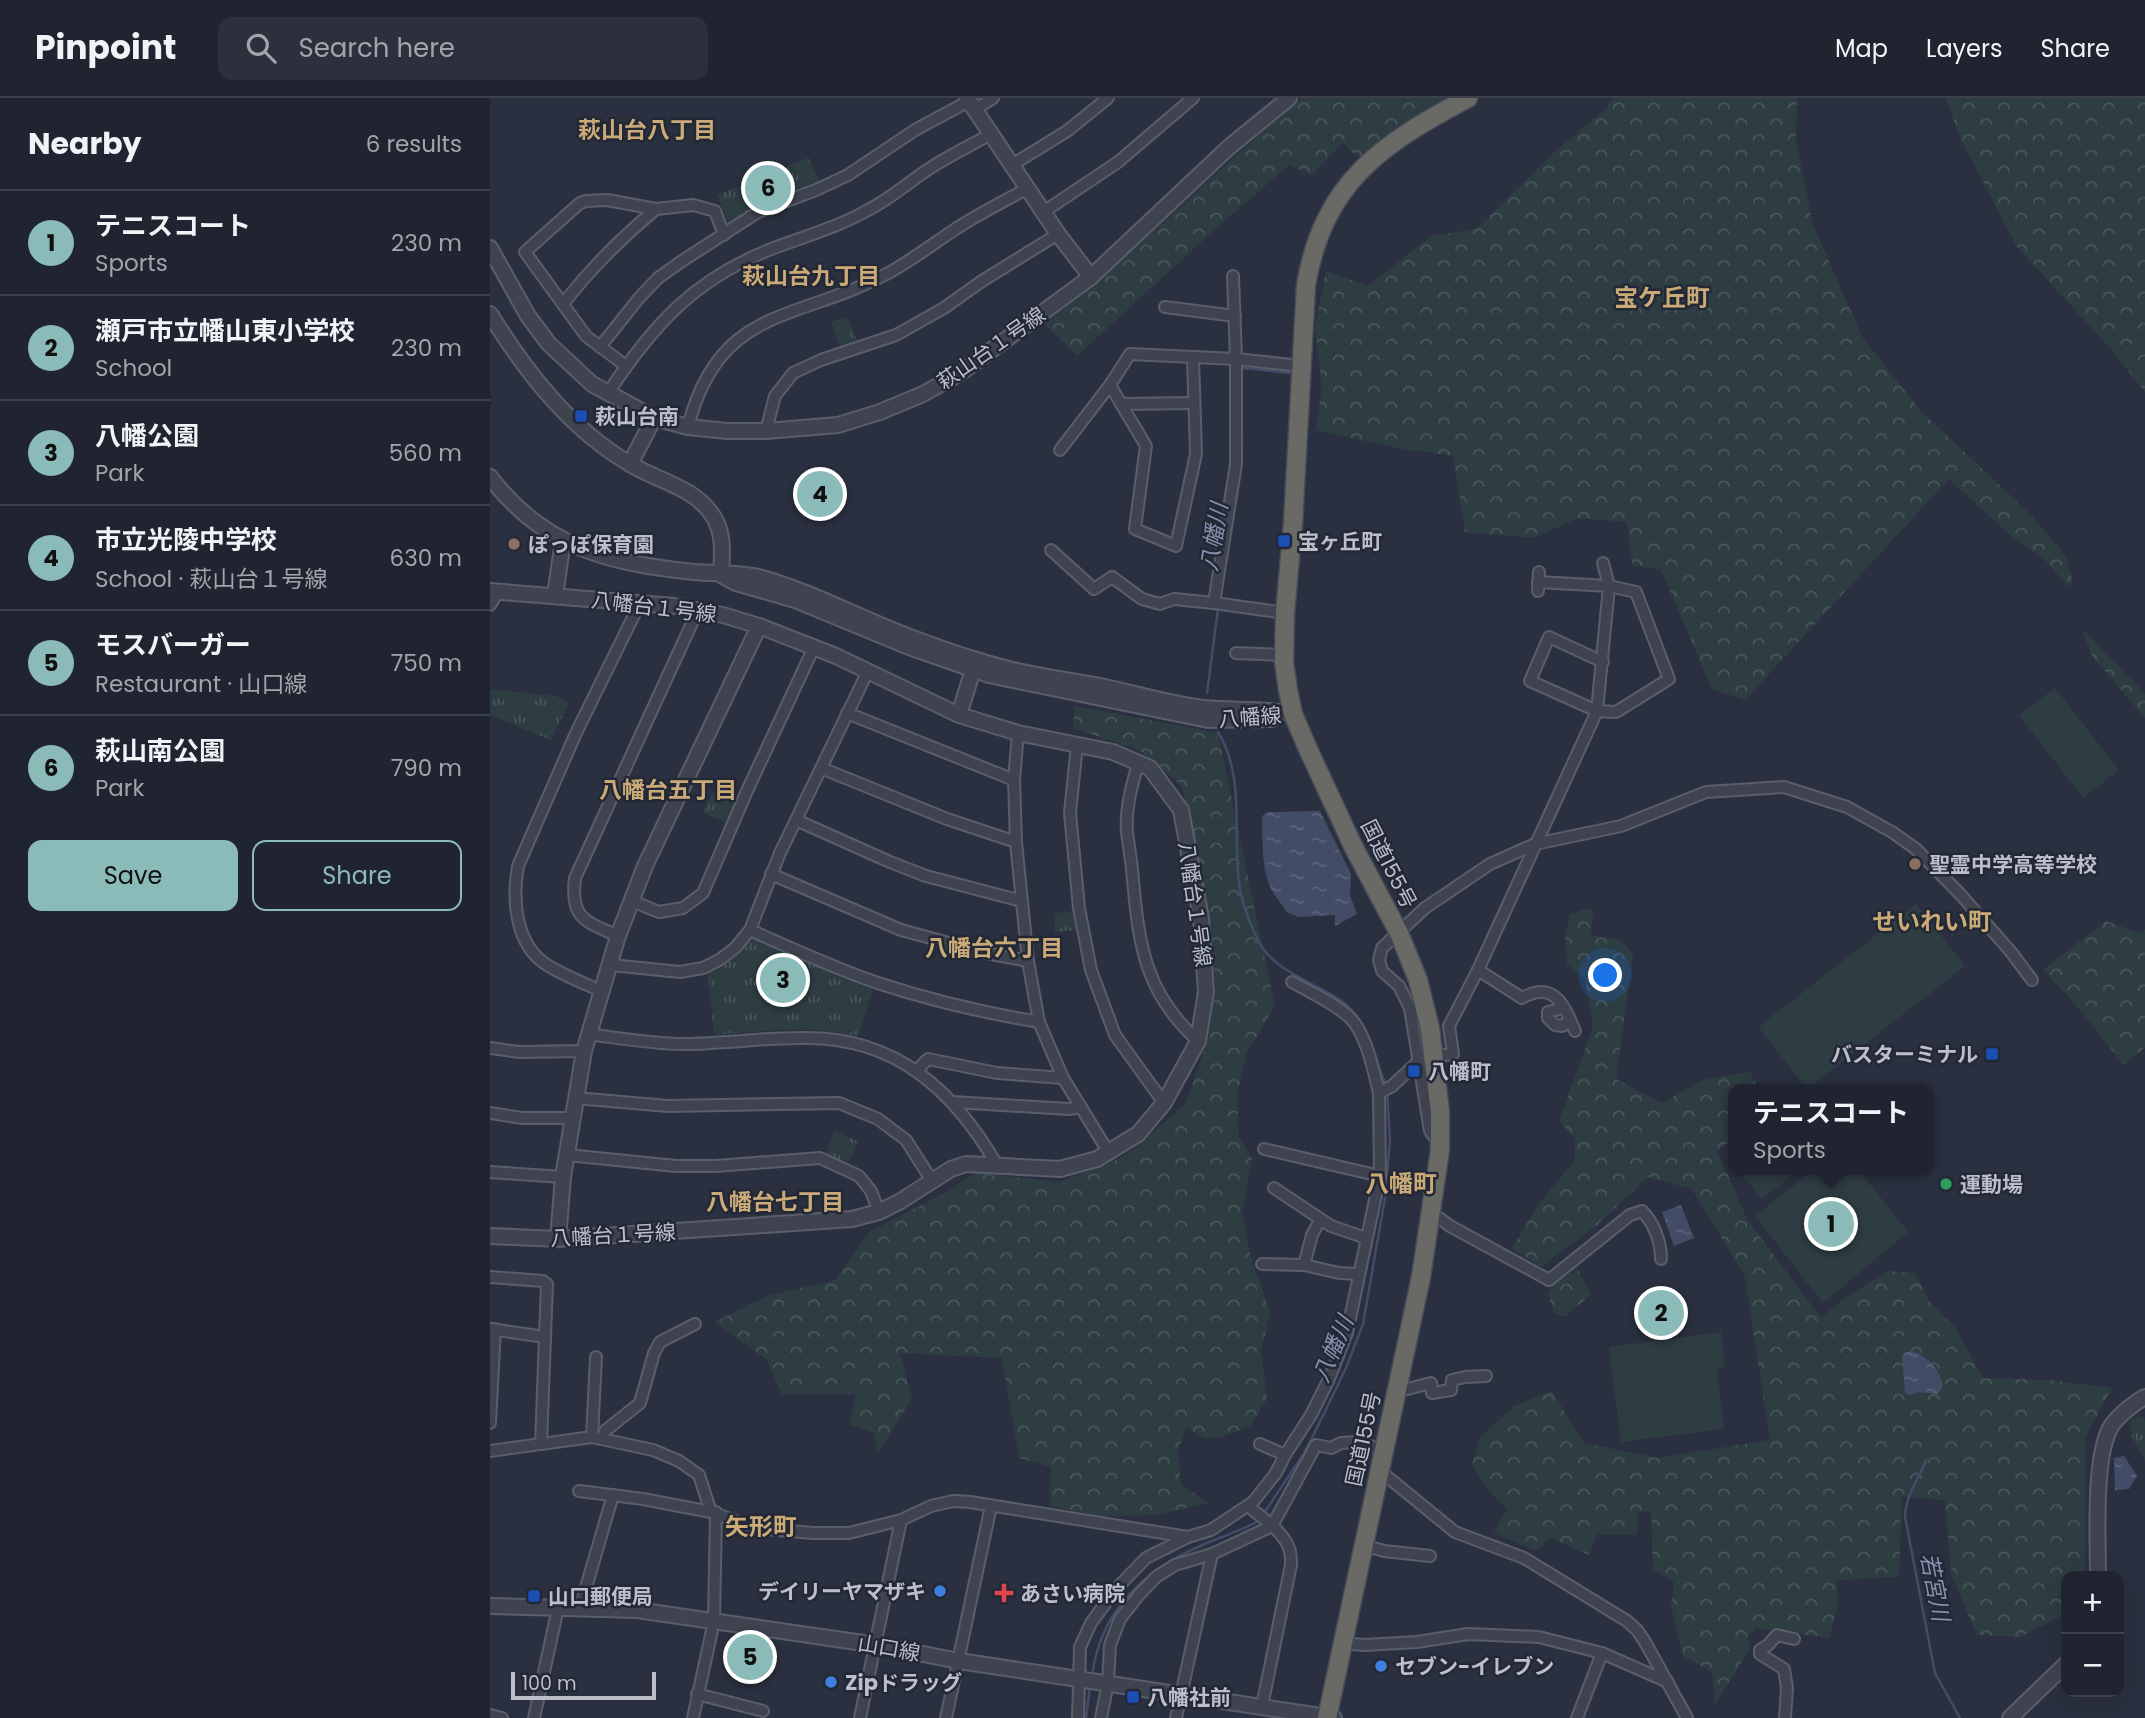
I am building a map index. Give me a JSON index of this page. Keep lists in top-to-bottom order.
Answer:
{
  "streets": {
    "highway": ["国道155号"],
    "street": [
      "萩山台１号線",
      "八幡台１号線",
      "八幡線",
      "山口線"
    ]
  },
  "crossings": [
    ["八幡線", "国道155号"],
    ["国道155号", "山口線"]
  ],
  "districts": [
    "萩山台八丁目",
    "萩山台九丁目",
    "宝ケ丘町",
    "八幡台五丁目",
    "せいれい町",
    "八幡台六丁目",
    "八幡町",
    "八幡台七丁目",
    "矢形町"
  ],
  "water": ["八幡川", "若宮川"],
  "places": {
    "transit": [
      "萩山台南",
      "宝ヶ丘町",
      "バスターミナル",
      "八幡町",
      "山口郵便局",
      "八幡社前"
    ],
    "other": [
      "ぽっぽ保育園",
      "聖霊中学高等学校",
      "運動場",
      "デイリーヤマザキ",
      "セブン-イレブン",
      "Zipドラッグ"
    ],
    "health": ["あさい病院"]
  },
  "scale_bar": "100 m",
  "page": {
    "header": "Pinpoint",
    "search": "Search here",
    "nav": ["Map", "Layers", "Share"],
    "heading": ["Nearby", "6 results"],
    "pins": [
      "6",
      "4",
      "3",
      "1",
      "2",
      "5"
    ],
    "list": [
      {
        "mark": "1",
        "name": "テニスコート",
        "note": "Sports",
        "value": "230 m"
      },
      {
        "mark": "2",
        "name": "瀬戸市立幡山東小学校",
        "note": "School",
        "value": "230 m"
      },
      {
        "mark": "3",
        "name": "八幡公園",
        "note": "Park",
        "value": "560 m"
      },
      {
        "mark": "4",
        "name": "市立光陵中学校",
        "note": "School · 萩山台１号線",
        "value": "630 m"
      },
      {
        "mark": "5",
        "name": "モスバーガー",
        "note": "Restaurant · 山口線",
        "value": "750 m"
      },
      {
        "mark": "6",
        "name": "萩山南公園",
        "note": "Park",
        "value": "790 m"
      }
    ],
    "buttons": ["Save", "Share"],
    "popup": ["テニスコート", "Sports"],
    "map_buttons": ["+", "−"],
    "scale": "100 m"
  }
}
